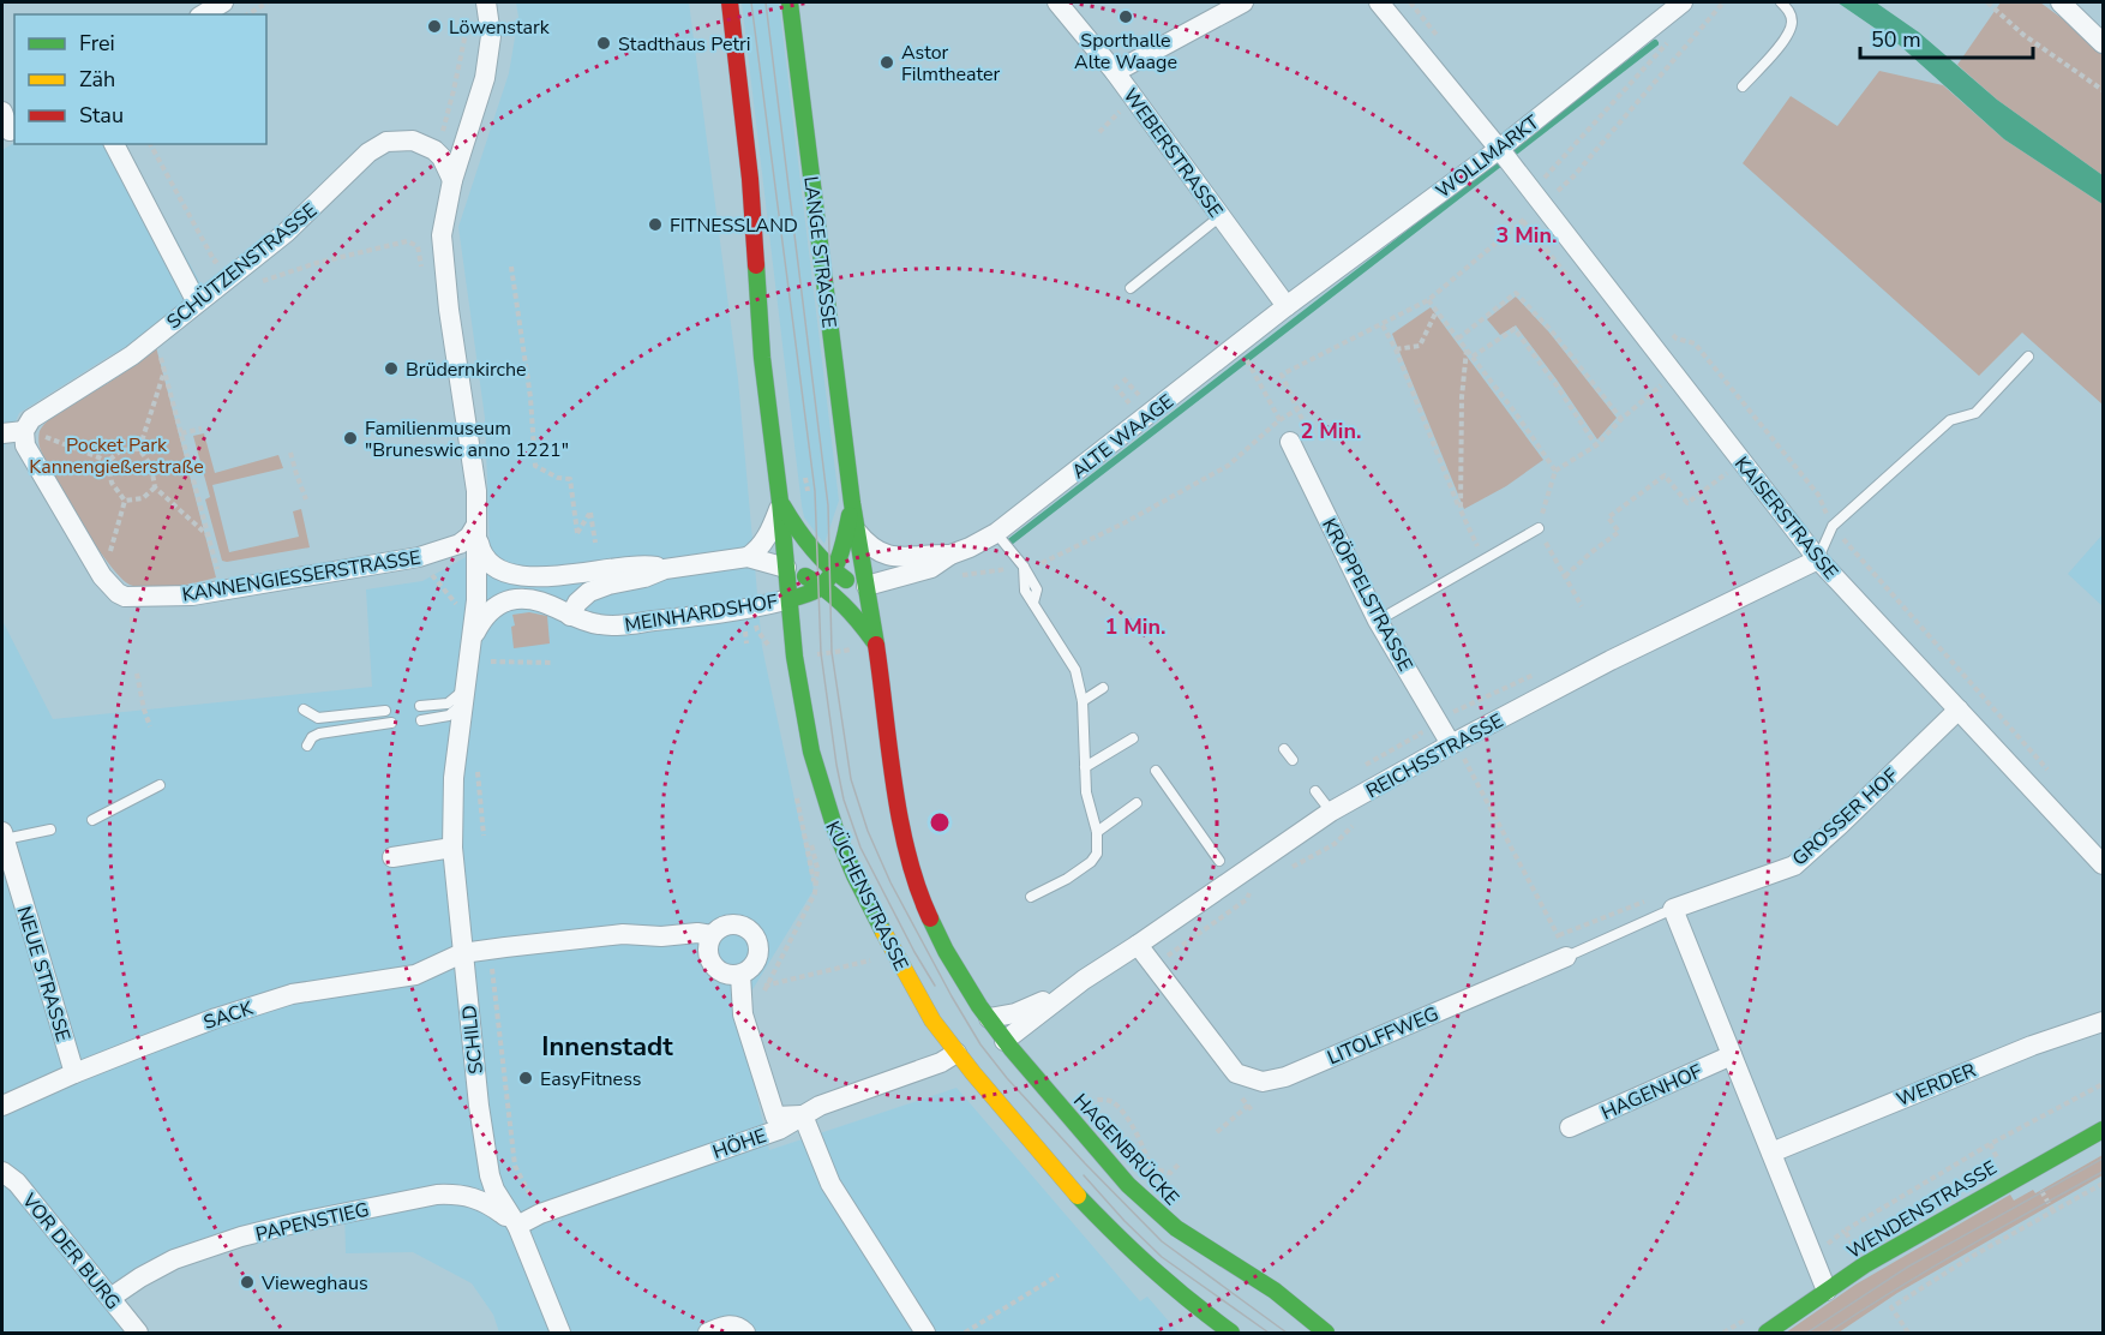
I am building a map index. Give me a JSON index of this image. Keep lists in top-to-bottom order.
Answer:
{
  "streets": {
    "main road": [
      "LANGE STRASSE",
      "KÜCHENSTRASSE",
      "HAGENBRÜCKE",
      "WENDENSTRASSE"
    ],
    "street": [
      "WEBERSTRASSE",
      "WOLLMARKT",
      "SCHÜTZENSTRASSE",
      "ALTE WAAGE",
      "KAISERSTRASSE",
      "KANNENGIESSERSTRASSE",
      "KRÖPPELSTRASSE",
      "MEINHARDSHOF",
      "REICHSSTRASSE",
      "GROSSER HOF",
      "NEUE STRASSE",
      "SACK",
      "LITOLFFWEG",
      "SCHILD",
      "WERDER",
      "HAGENHOF",
      "HÖHE",
      "PAPENSTIEG",
      "VOR DER BURG"
    ]
  },
  "crossings": [
    ["WEBERSTRASSE", "WOLLMARKT"],
    ["WEBERSTRASSE", "ALTE WAAGE"],
    ["WOLLMARKT", "ALTE WAAGE"],
    ["WOLLMARKT", "KAISERSTRASSE"],
    ["LANGE STRASSE", "ALTE WAAGE"],
    ["SCHÜTZENSTRASSE", "KANNENGIESSERSTRASSE"],
    ["KAISERSTRASSE", "REICHSSTRASSE"],
    ["KAISERSTRASSE", "GROSSER HOF"],
    ["KRÖPPELSTRASSE", "REICHSSTRASSE"],
    ["MEINHARDSHOF", "KÜCHENSTRASSE"],
    ["MEINHARDSHOF", "SCHILD"],
    ["REICHSSTRASSE", "LITOLFFWEG"],
    ["REICHSSTRASSE", "HAGENBRÜCKE"],
    ["GROSSER HOF", "LITOLFFWEG"],
    ["KÜCHENSTRASSE", "HÖHE"],
    ["NEUE STRASSE", "SACK"],
    ["SACK", "SCHILD"],
    ["SCHILD", "HÖHE"],
    ["SCHILD", "PAPENSTIEG"],
    ["HÖHE", "PAPENSTIEG"],
    ["PAPENSTIEG", "VOR DER BURG"]
  ],
  "districts": ["Innenstadt"],
  "parks": ["Pocket Park Kannengießerstraße"],
  "places": [
    "Sporthalle Alte Waage",
    "Löwenstark",
    "Stadthaus Petri",
    "Astor Filmtheater",
    "FITNESSLAND",
    "Brüdernkirche",
    "Familienmuseum \"Bruneswic anno 1221\"",
    "EasyFitness",
    "Vieweghaus"
  ],
  "legend": ["Frei", "Zäh", "Stau"],
  "scale_bar": "50 m",
  "rings": ["3 Min.", "2 Min.", "1 Min."]
}
